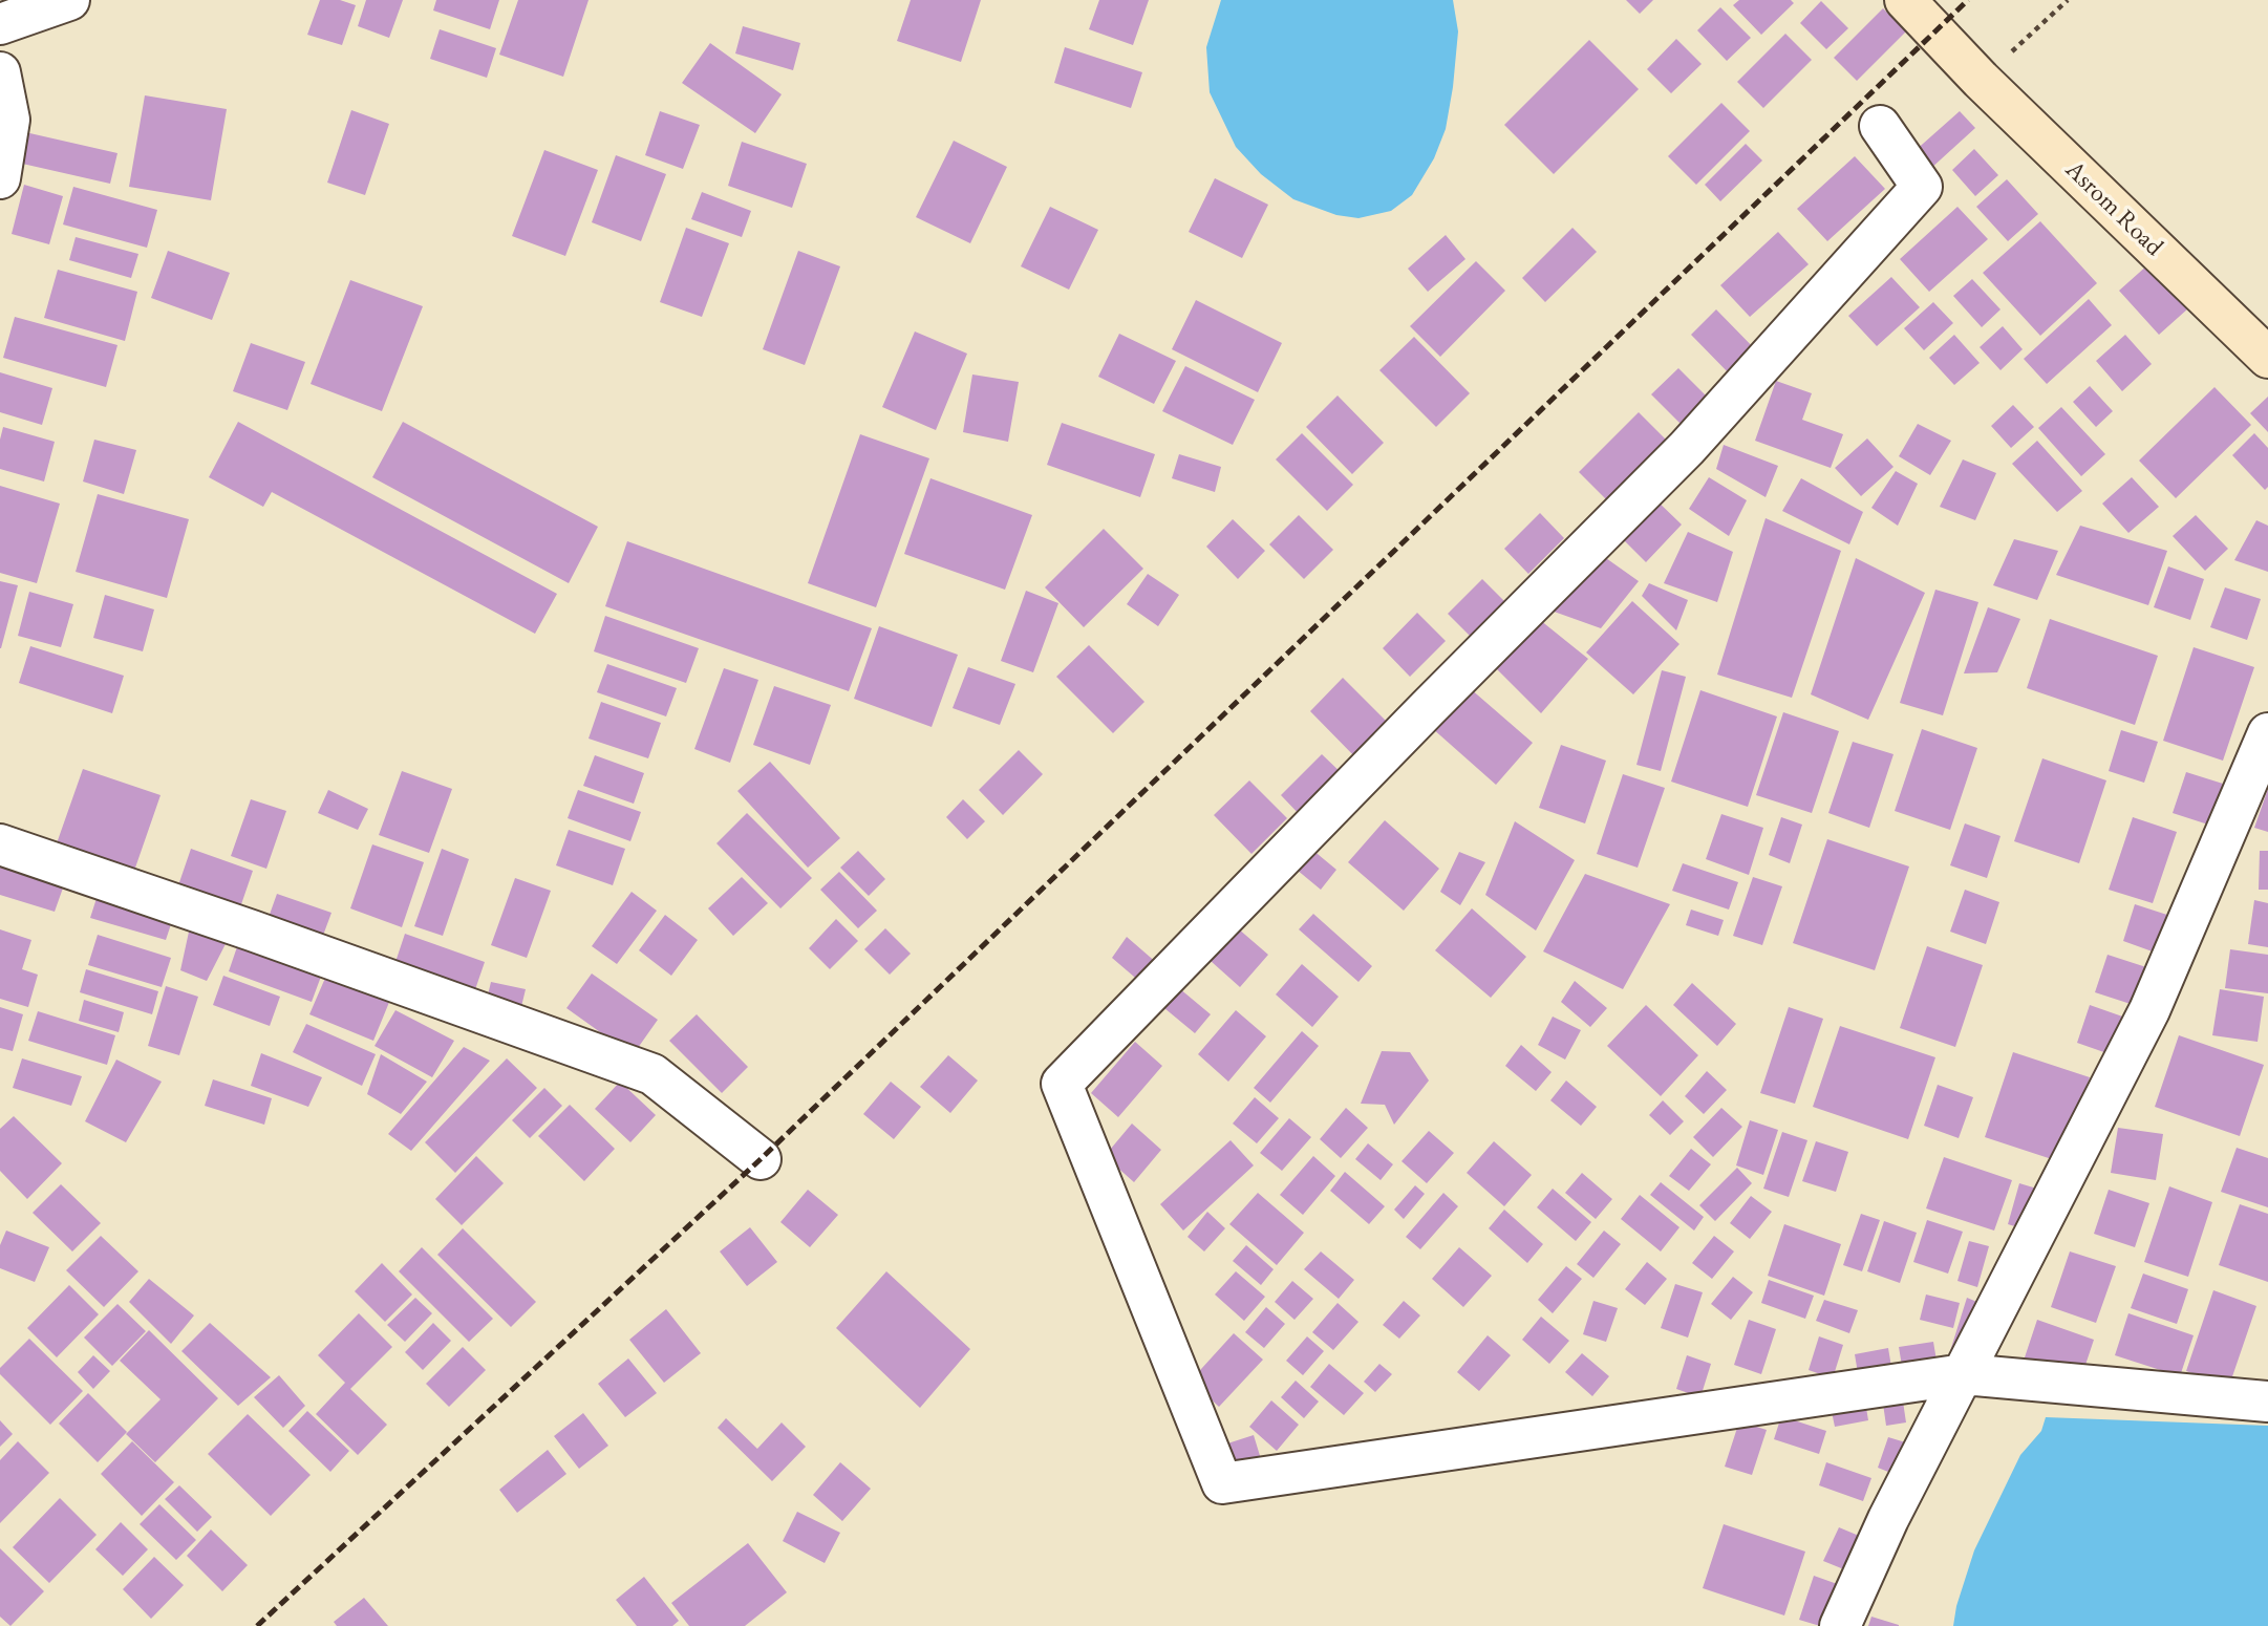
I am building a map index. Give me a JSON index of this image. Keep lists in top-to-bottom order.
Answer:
{
  "streets": {
    "street": ["Asrom Road"]
  }
}
